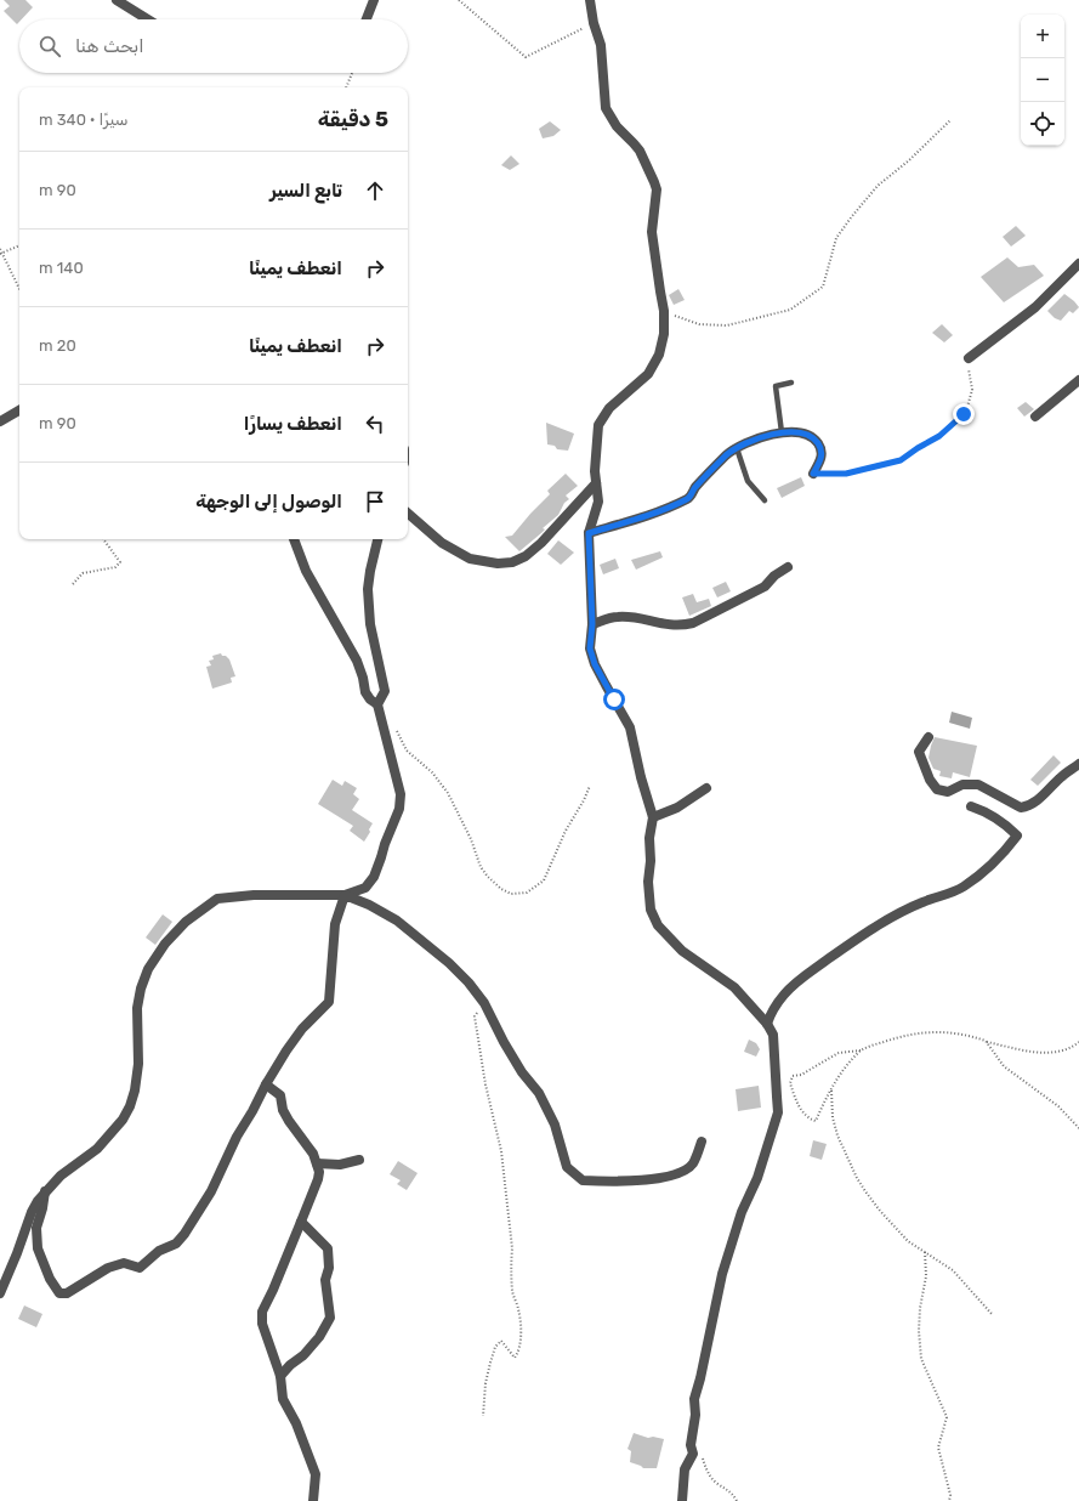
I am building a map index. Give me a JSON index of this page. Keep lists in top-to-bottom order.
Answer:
{
  "page": {
    "map_buttons": ["+", "−"],
    "search": "ابحث هنا",
    "heading": ["5 دقيقة", "سيرًا · 340 m"],
    "list": [
      ["تابع السير", "90 m"],
      ["انعطف يمينًا", "140 m"],
      ["انعطف يمينًا", "20 m"],
      ["انعطف يسارًا", "90 m"],
      "الوصول إلى الوجهة"
    ]
  }
}
